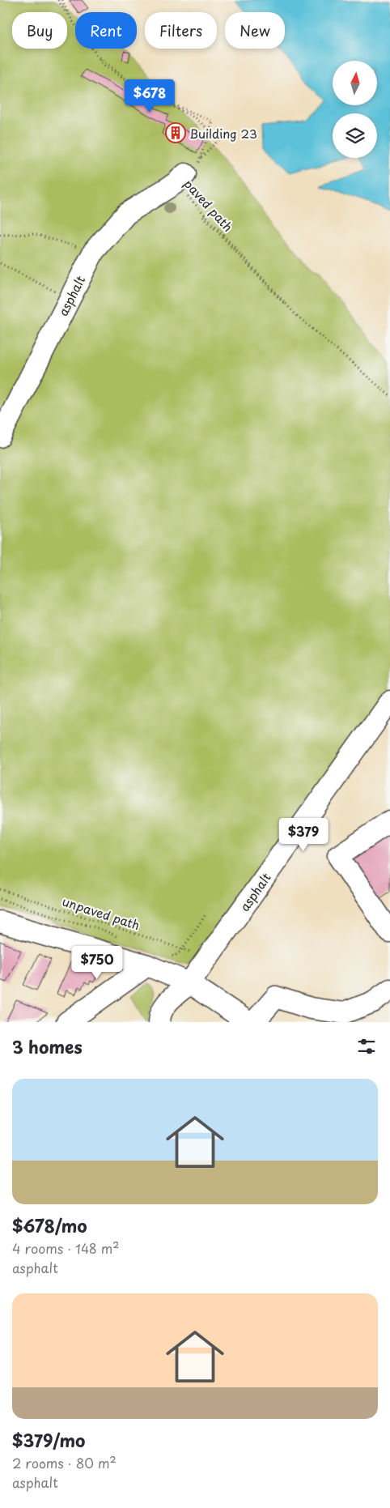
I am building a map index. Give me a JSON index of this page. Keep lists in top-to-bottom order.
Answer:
{
  "streets": {
    "street": ["asphalt"],
    "path": ["paved path", "unpaved path"]
  },
  "crossings": [
    ["paved path", "asphalt"]
  ],
  "places": {
    "building": ["Building 23"]
  },
  "north": "top",
  "page": {
    "chip": [
      "Buy",
      "Rent",
      "Filters",
      "New"
    ],
    "price": ["$678", "$379", "$750"],
    "heading": "3 homes",
    "list": [
      {
        "name": "$678/mo",
        "note": "4 rooms · 148 m² · asphalt"
      },
      {
        "name": "$379/mo",
        "note": "2 rooms · 80 m² · asphalt"
      }
    ]
  }
}
